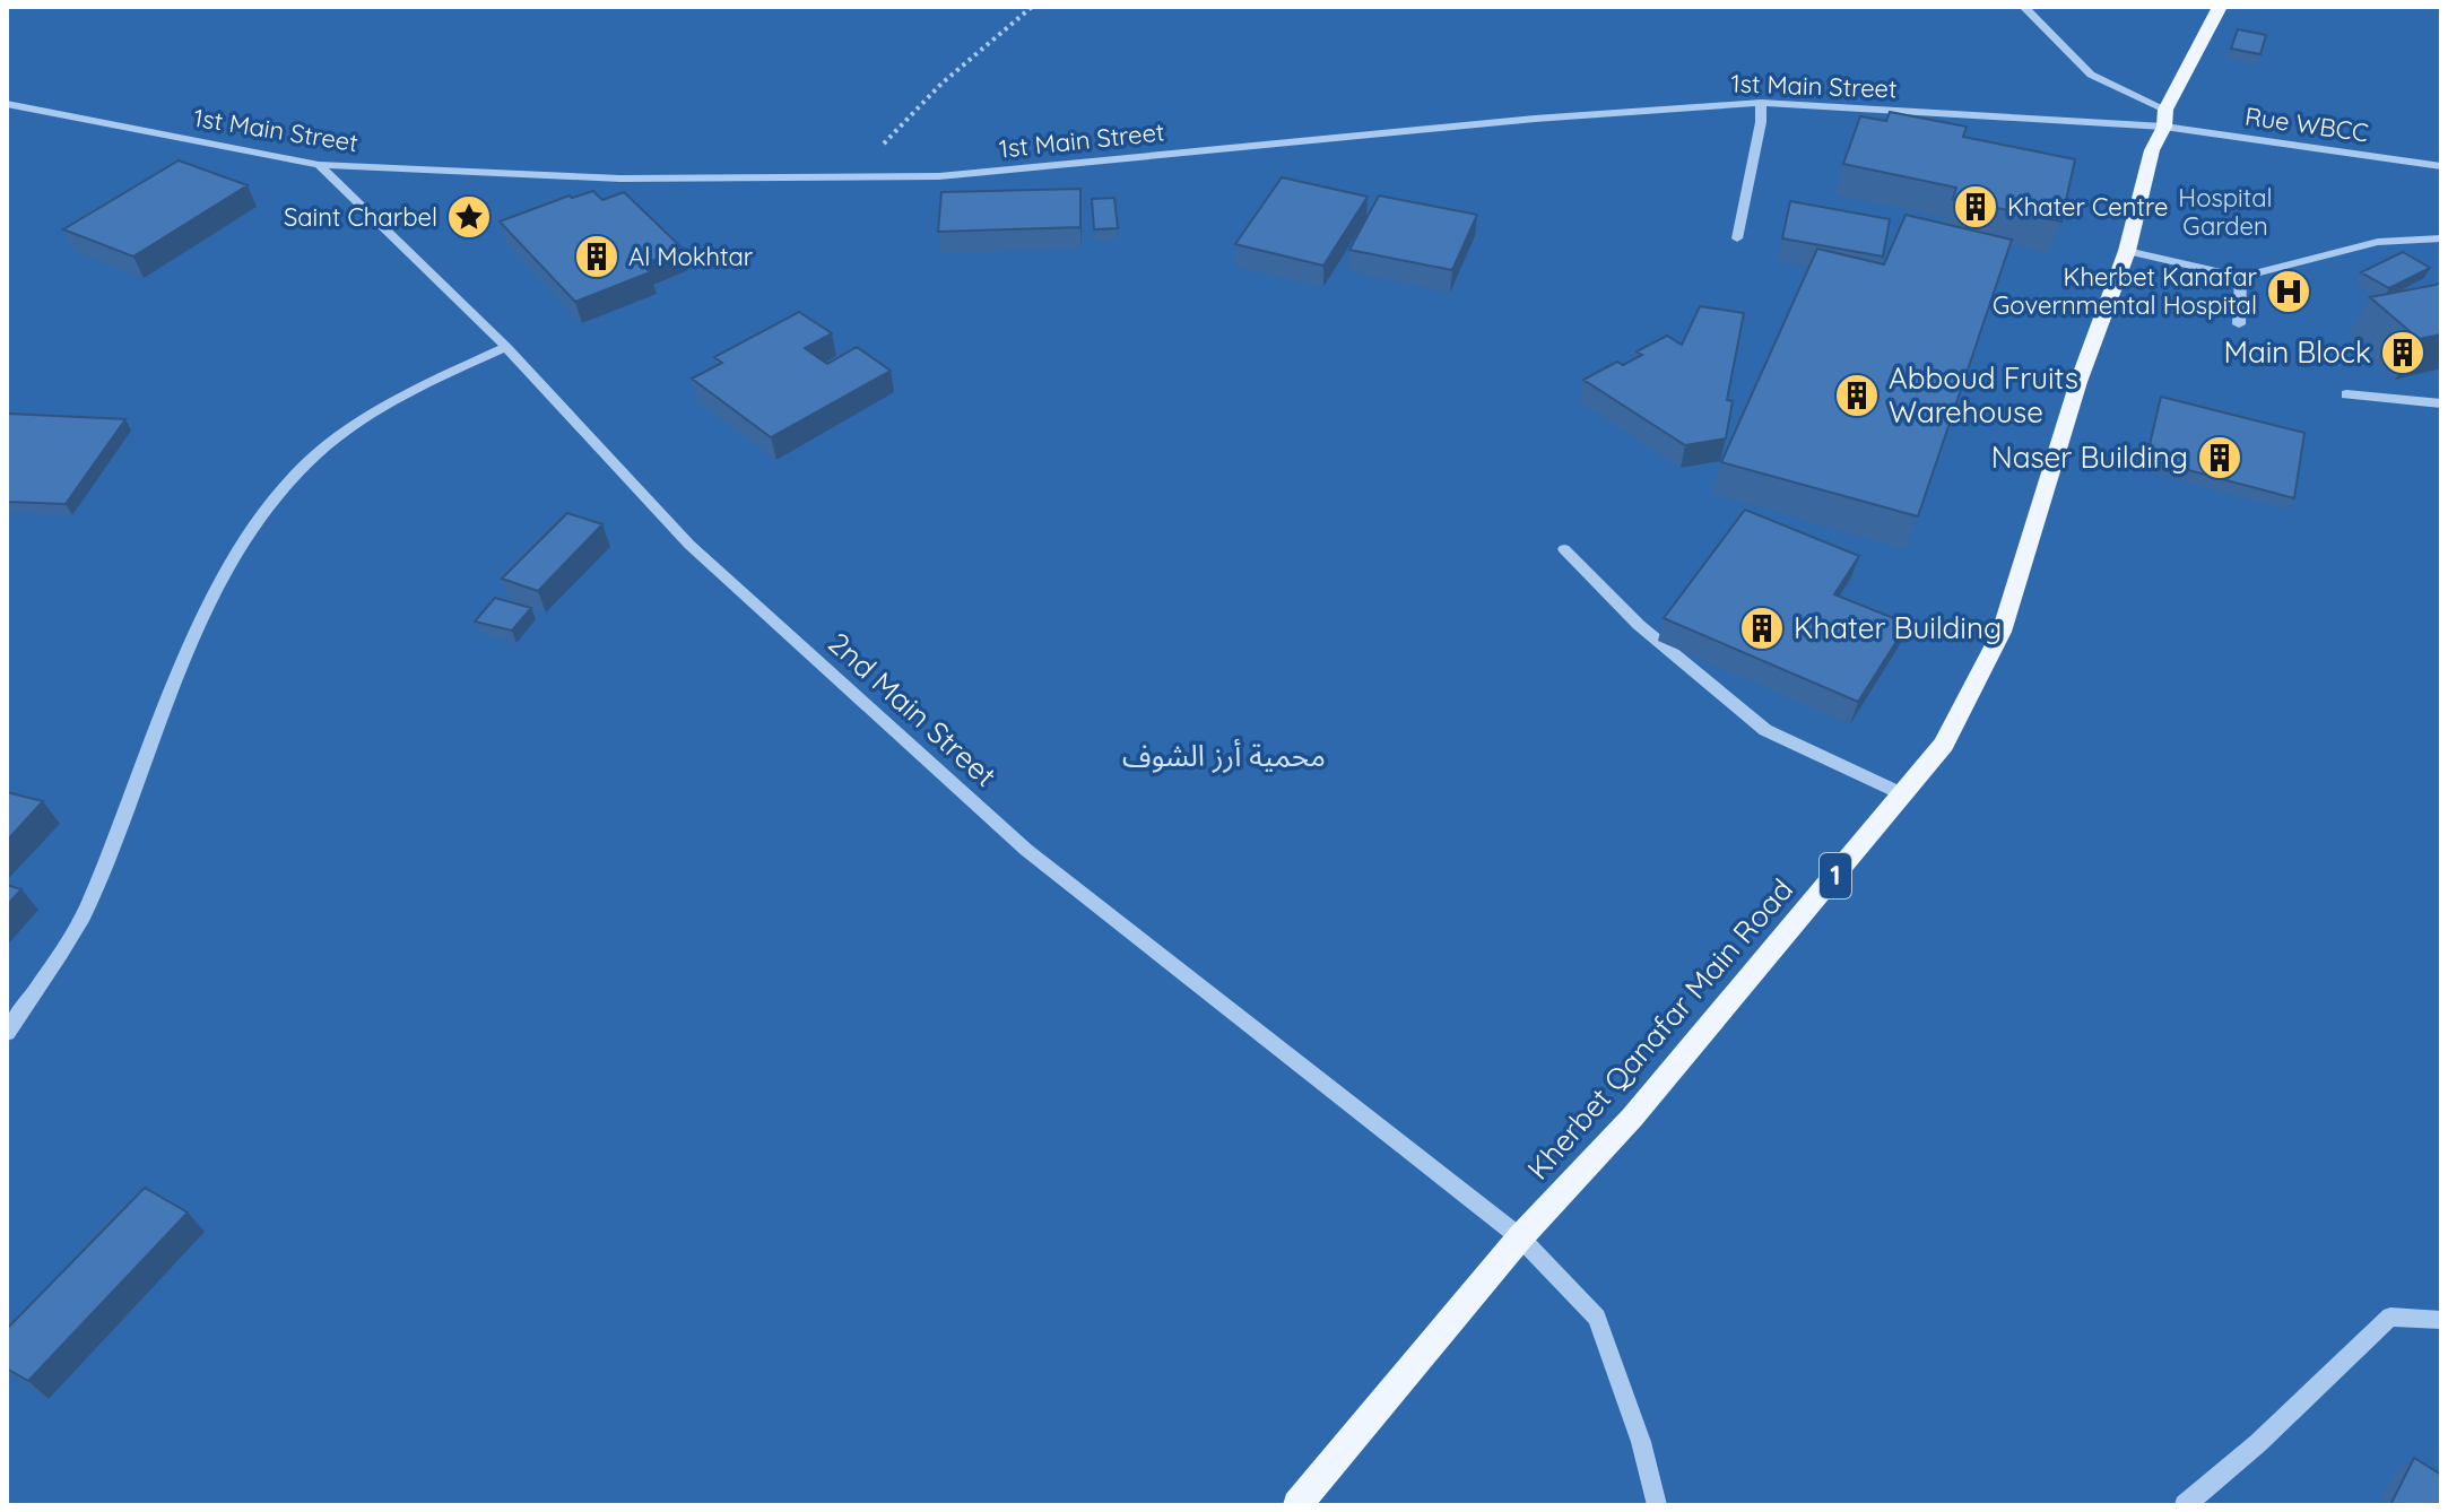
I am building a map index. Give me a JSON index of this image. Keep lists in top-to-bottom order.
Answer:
{
  "streets": {
    "main road": ["1", "Kherbet Qanafar Main Road"],
    "street": ["1st Main Street", "Rue WBCC", "2nd Main Street"]
  },
  "crossings": [
    ["1st Main Street", "Rue WBCC"],
    ["1st Main Street", "2nd Main Street"],
    ["1st Main Street", "Kherbet Qanafar Main Road"],
    ["Rue WBCC", "Kherbet Qanafar Main Road"],
    ["2nd Main Street", "Kherbet Qanafar Main Road"]
  ],
  "parks": ["Hospital Garden", "محمية أرز الشوف"],
  "places": {
    "building": [
      "Khater Centre",
      "Al Mokhtar",
      "Main Block",
      "Abboud Fruits Warehouse",
      "Naser Building",
      "Khater Building"
    ],
    "place": ["Saint Charbel"],
    "hospital": ["Kherbet Kanafar Governmental Hospital"]
  }
}
